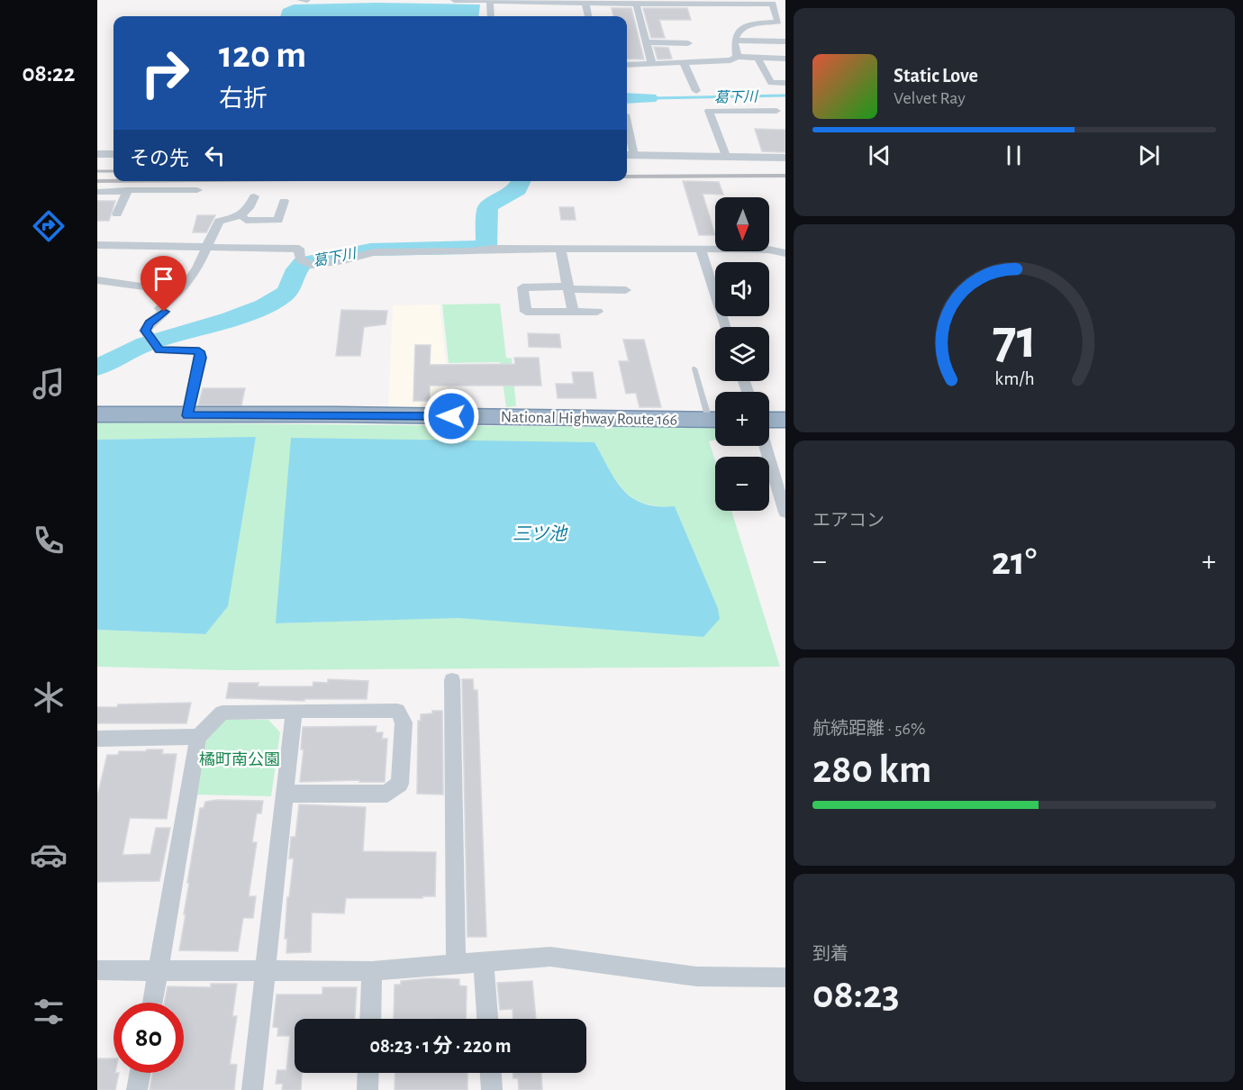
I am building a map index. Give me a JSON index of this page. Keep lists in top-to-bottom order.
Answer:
{
  "streets": {
    "highway": ["National Highway Route 166"]
  },
  "water": ["葛下川", "三ツ池"],
  "parks": ["橘町南公園"],
  "north": "bottom",
  "page": {
    "tabs": "08:22",
    "turn": ["120 m", "右折"],
    "song": ["Static Love", "Velvet Ray"],
    "then": "その先",
    "map_buttons": ["+", "−"],
    "tile": [
      "エアコン",
      ["航続距離 · 56%", "280 km"],
      ["到着", "08:23"]
    ],
    "heat": ["−", "21°", "+"],
    "limit": "80",
    "trip": "08:23 · 1 分 · 220 m",
    "gauge": ["71", "km/h"]
  }
}
